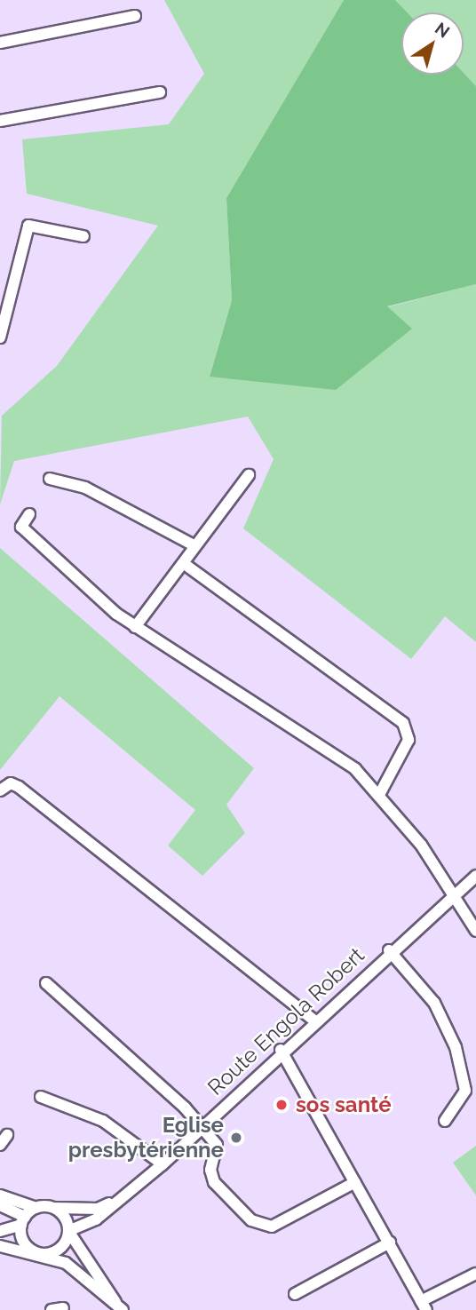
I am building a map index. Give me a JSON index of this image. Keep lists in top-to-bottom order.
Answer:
{
  "streets": {
    "street": ["Route Engola Robert"]
  },
  "places": ["sos santé", "Eglise presbytérienne"],
  "north": "top right"
}
